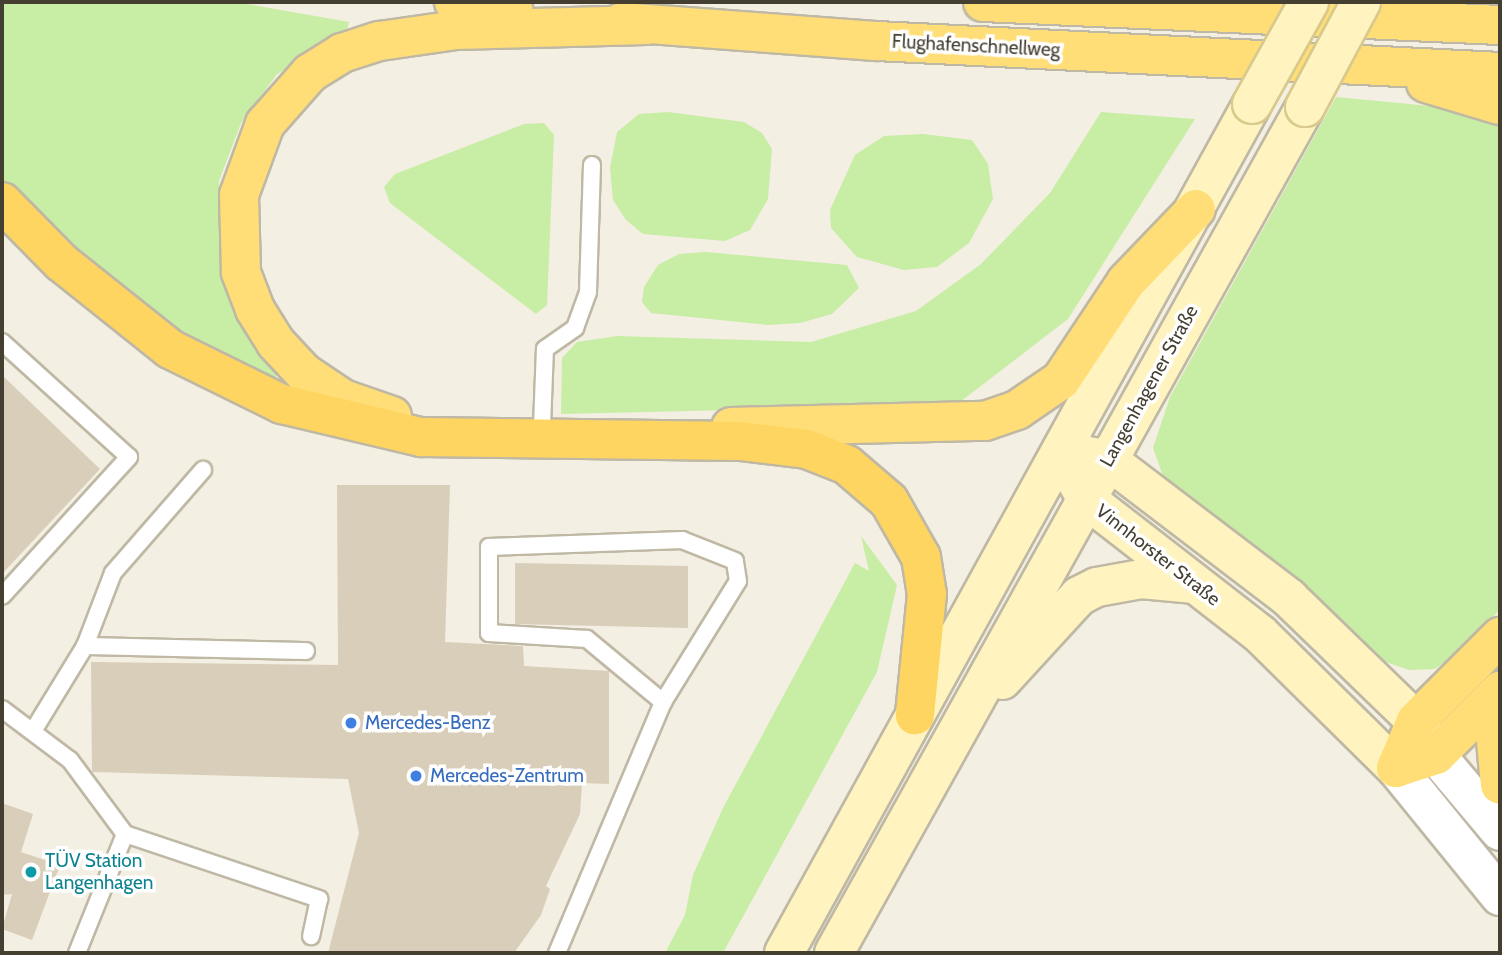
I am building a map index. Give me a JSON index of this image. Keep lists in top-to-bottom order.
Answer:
{
  "streets": {
    "highway": ["Flughafenschnellweg"],
    "main road": ["Langenhagener Straße", "Vinnhorster Straße"]
  },
  "crossings": [
    ["Langenhagener Straße", "Vinnhorster Straße"]
  ],
  "places": ["Mercedes-Benz", "Mercedes-Zentrum", "TÜV Station Langenhagen"]
}
